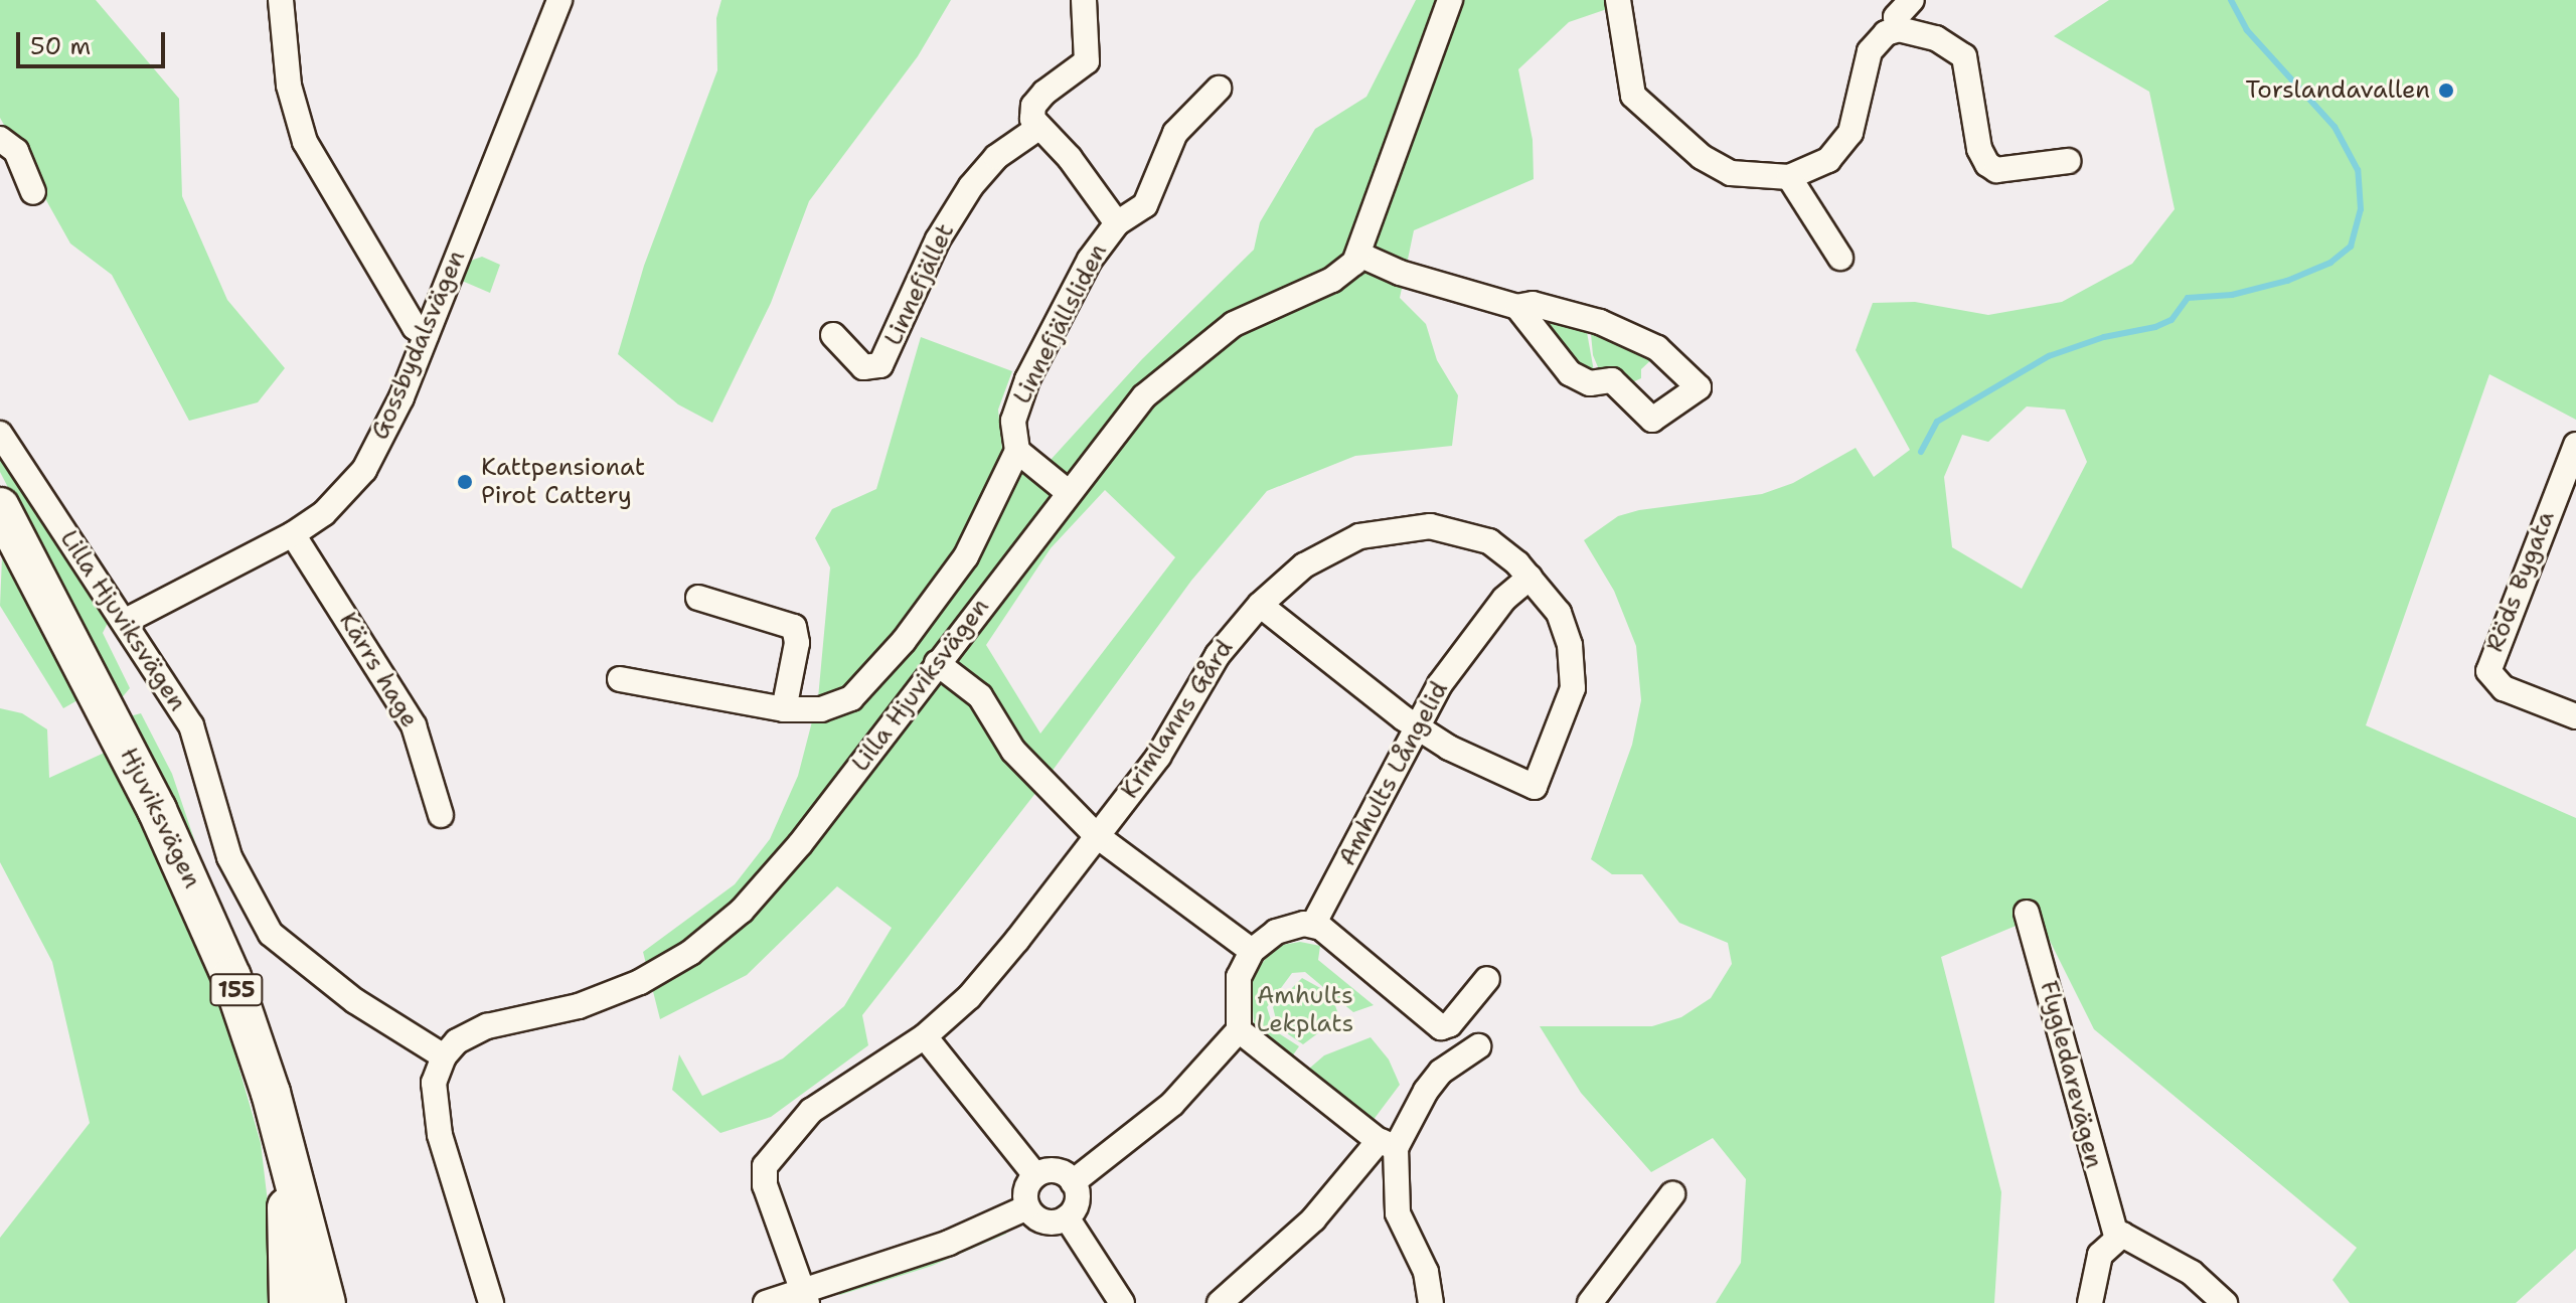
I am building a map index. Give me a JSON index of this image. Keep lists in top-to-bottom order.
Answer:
{
  "streets": {
    "main road": ["Hjuviksvägen", "155"],
    "street": [
      "Linnefjället",
      "Linnefjällsliden",
      "Gossbydalsvägen",
      "Röds Bygata",
      "Lilla Hjuviksvägen",
      "Kärrs hage",
      "Krimlanns Gård",
      "Amhults Långelid",
      "Flygledarevägen"
    ]
  },
  "crossings": [
    ["Linnefjället", "Linnefjällsliden"],
    ["Gossbydalsvägen", "Lilla Hjuviksvägen"],
    ["Gossbydalsvägen", "Kärrs hage"],
    ["Krimlanns Gård", "Amhults Långelid"]
  ],
  "parks": ["Amhults Lekplats"],
  "places": ["Torslandavallen", "Kattpensionat Pirot Cattery"],
  "scale_bar": "50 m"
}
